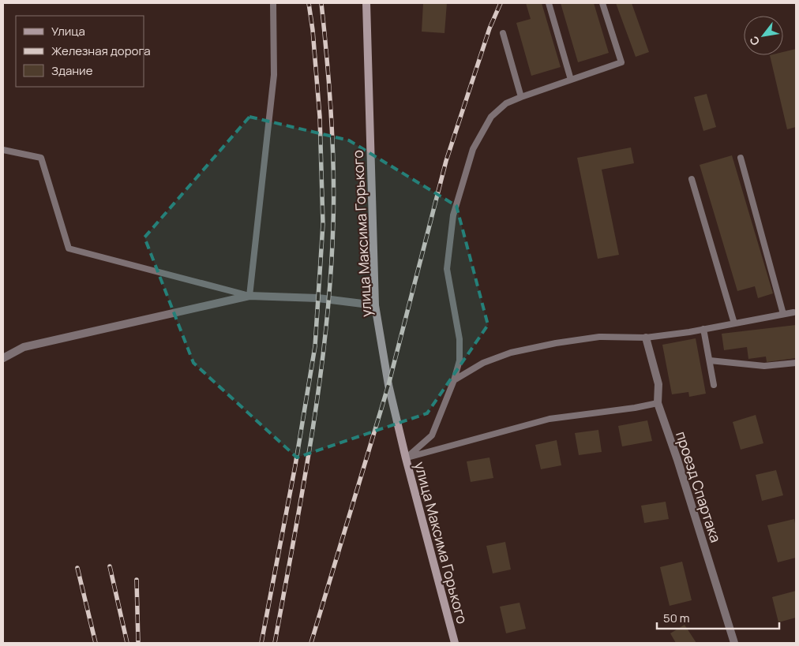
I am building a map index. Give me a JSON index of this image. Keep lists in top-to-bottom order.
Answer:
{
  "streets": {
    "street": ["улица Максима Горького", "проезд Спартака"]
  },
  "legend": ["Улица", "Железная дорога", "Здание"],
  "scale_bar": "50 m",
  "north": "bottom left"
}
